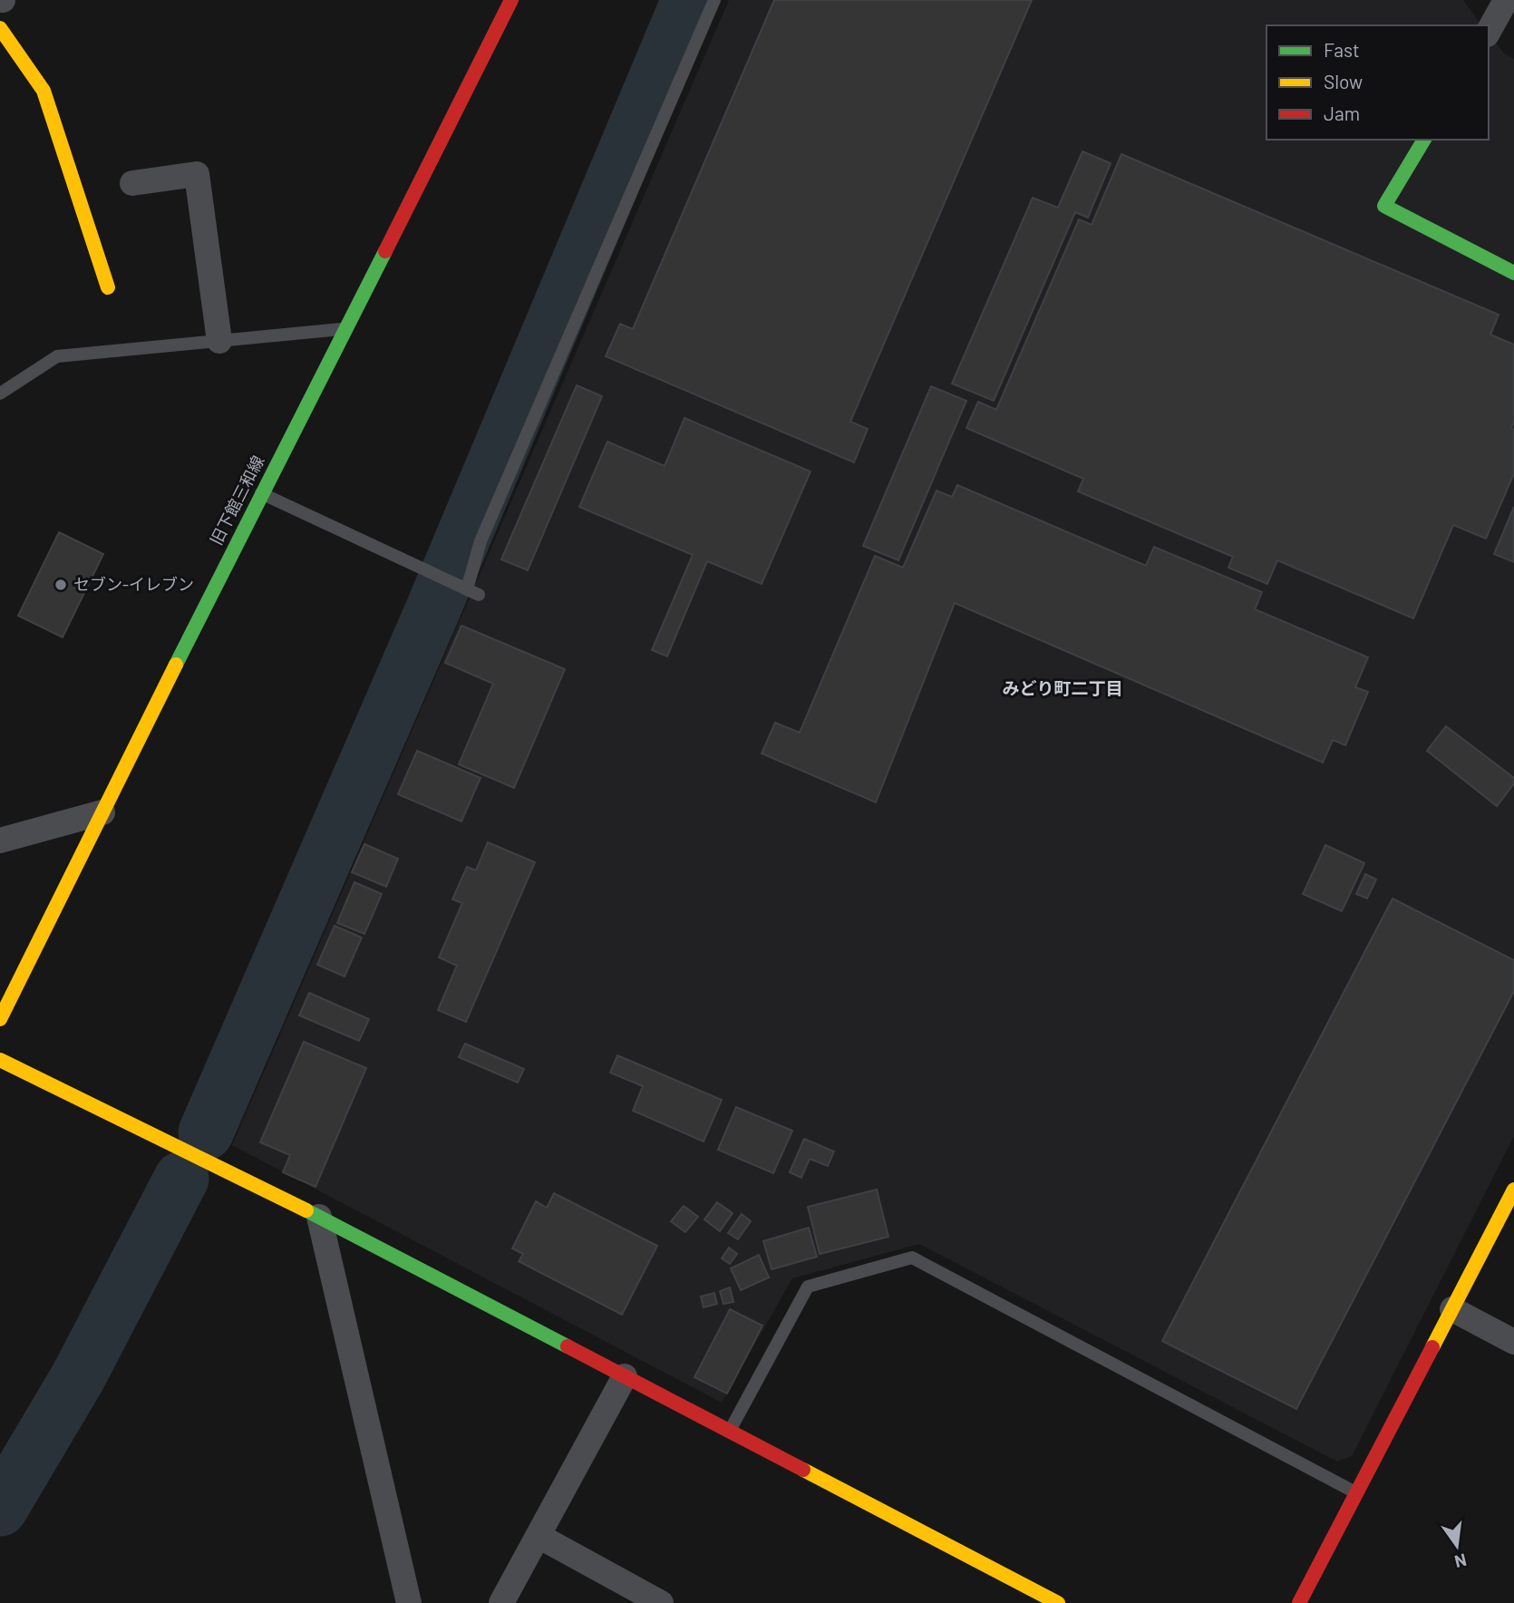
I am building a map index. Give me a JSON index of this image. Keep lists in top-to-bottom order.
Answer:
{
  "streets": {
    "street": ["旧下館三和線"]
  },
  "districts": ["みどり町二丁目"],
  "places": ["セブン-イレブン"],
  "legend": ["Fast", "Slow", "Jam"],
  "north": "bottom"
}
